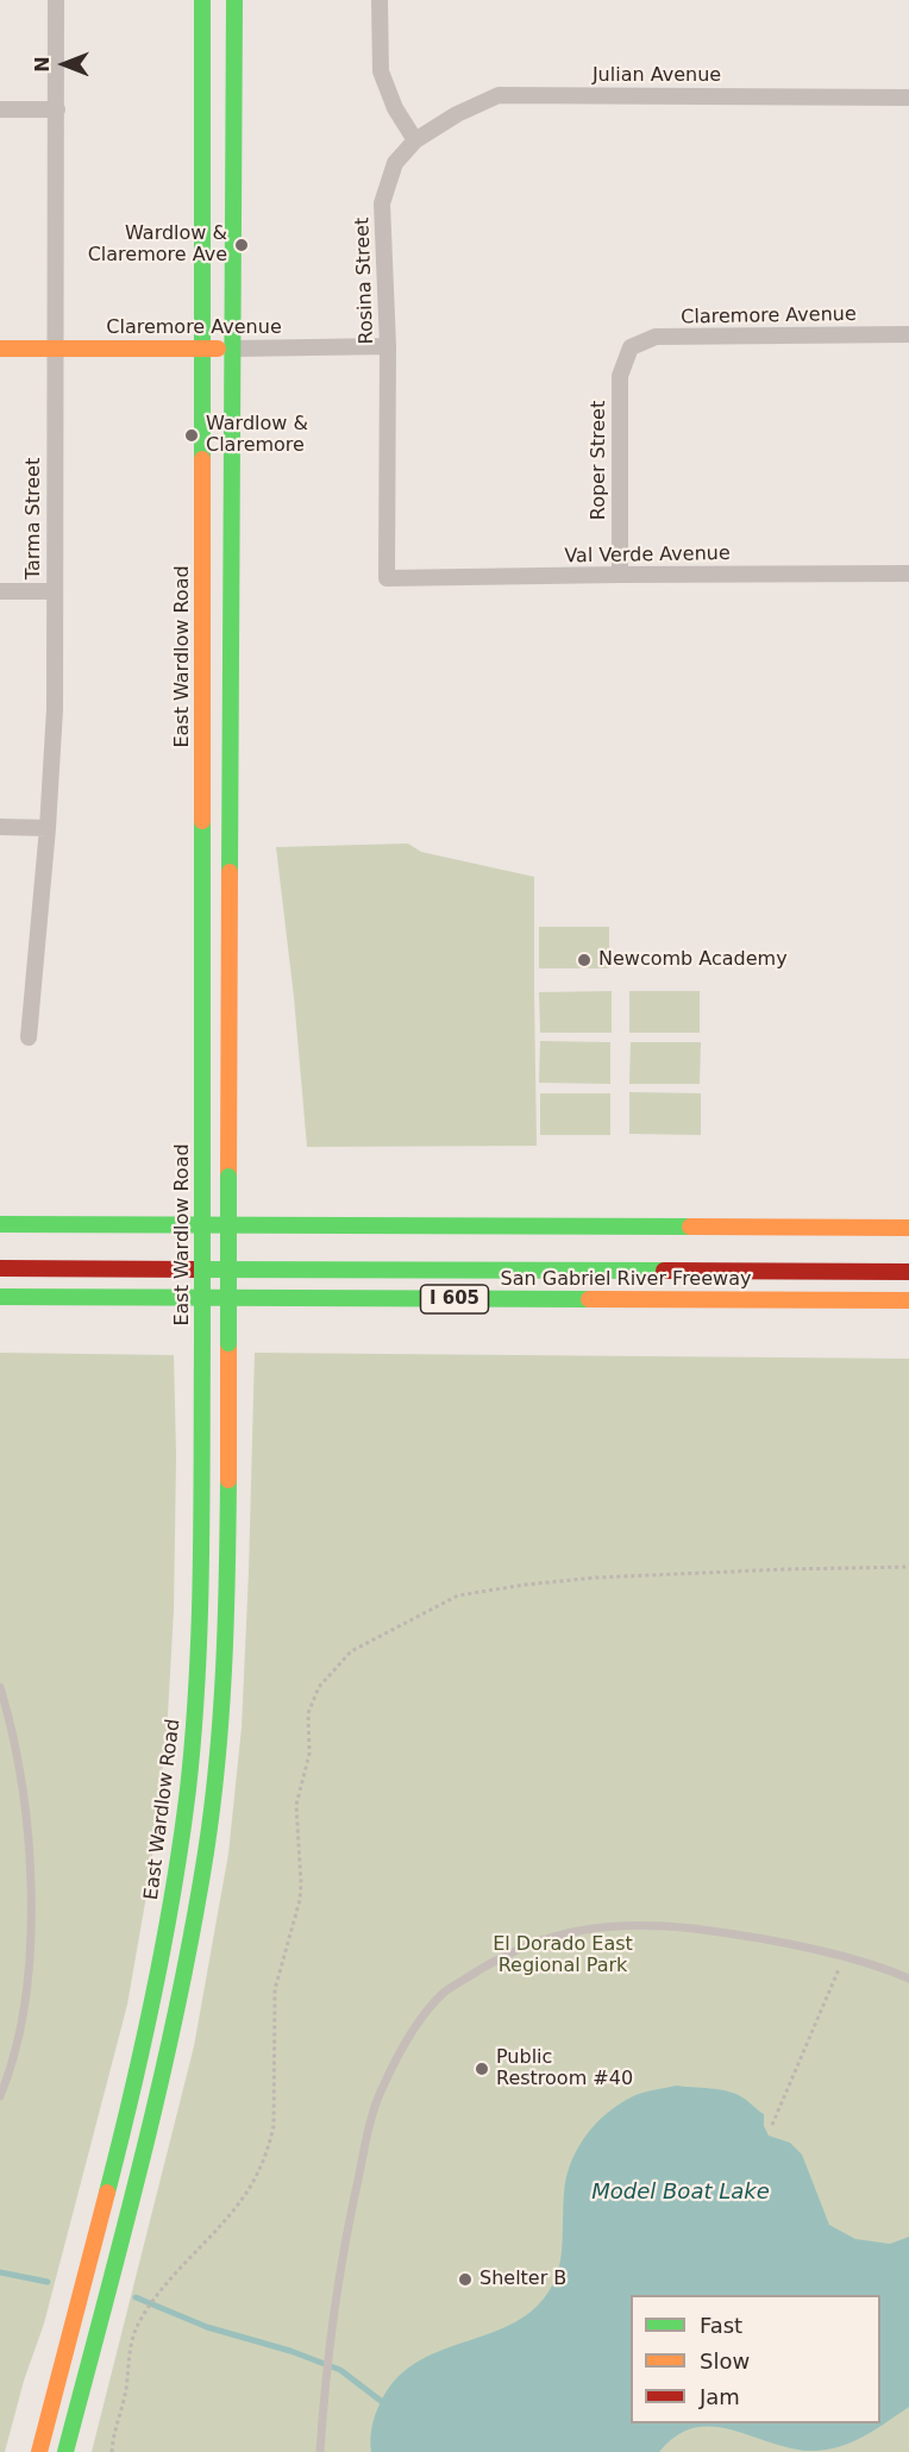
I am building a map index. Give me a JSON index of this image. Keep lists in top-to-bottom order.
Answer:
{
  "streets": {
    "main road": [
      "Claremore Avenue",
      "East Wardlow Road",
      "San Gabriel River Freeway",
      "I 605"
    ],
    "street": [
      "Julian Avenue",
      "Rosina Street",
      "Roper Street",
      "Tarma Street",
      "Val Verde Avenue"
    ]
  },
  "crossings": [
    ["Julian Avenue", "Rosina Street"],
    ["Rosina Street", "Claremore Avenue"],
    ["Rosina Street", "Val Verde Avenue"],
    ["Claremore Avenue", "Roper Street"],
    ["Claremore Avenue", "Tarma Street"],
    ["Claremore Avenue", "East Wardlow Road"],
    ["Roper Street", "Val Verde Avenue"]
  ],
  "water": ["Model Boat Lake"],
  "parks": ["El Dorado East Regional Park"],
  "places": [
    "Wardlow & Claremore Ave",
    "Wardlow & Claremore",
    "Newcomb Academy",
    "Public Restroom #40",
    "Shelter B"
  ],
  "legend": ["Fast", "Slow", "Jam"],
  "north": "left"
}
